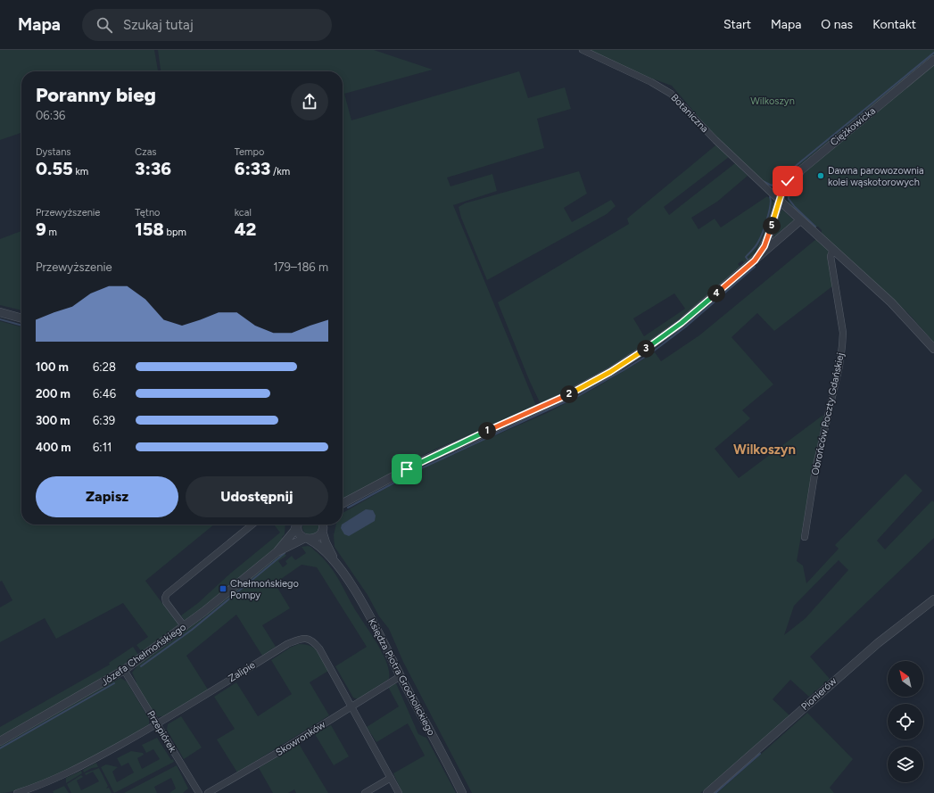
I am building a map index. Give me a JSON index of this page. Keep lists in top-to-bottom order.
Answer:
{
  "streets": {
    "street": [
      "Botaniczna",
      "Ciężkowicka",
      "Obrońców Poczty Gdańskiej",
      "Józefa Chełmońskiego",
      "Zalipie",
      "Księdza Piotra Grocholickiego",
      "Pionierów",
      "Przepiórek",
      "Skowronków"
    ]
  },
  "crossings": [
    ["Botaniczna", "Ciężkowicka"],
    ["Józefa Chełmońskiego", "Księdza Piotra Grocholickiego"],
    ["Józefa Chełmońskiego", "Przepiórek"],
    ["Zalipie", "Przepiórek"],
    ["Zalipie", "Skowronków"],
    ["Księdza Piotra Grocholickiego", "Skowronków"]
  ],
  "districts": ["Wilkoszyn"],
  "parks": ["Wilkoszyn"],
  "places": {
    "other": ["Dawna parowozownia kolei wąskotorowych"],
    "transit": ["Chełmońskiego Pompy"]
  },
  "north": "top left",
  "page": {
    "header": "Mapa",
    "search": "Szukaj tutaj",
    "nav": [
      "Start",
      "Mapa",
      "O nas",
      "Kontakt"
    ],
    "heading": ["Poranny bieg", "06:36"],
    "stats": [
      ["Dystans", "0.55 km"],
      ["Czas", "3:36"],
      ["Tempo", "6:33 /km"],
      ["Przewyższenie", "9 m"],
      ["Tętno", "158 bpm"],
      ["kcal", "42"]
    ],
    "pins": [
      "5",
      "4",
      "3",
      "2",
      "1"
    ],
    "chart": ["Przewyższenie", "179–186 m"],
    "list": [
      {
        "name": "100 m",
        "note": "6:28"
      },
      {
        "name": "200 m",
        "note": "6:46"
      },
      {
        "name": "300 m",
        "note": "6:39"
      },
      {
        "name": "400 m",
        "note": "6:11"
      }
    ],
    "buttons": ["Zapisz", "Udostępnij"]
  }
}
